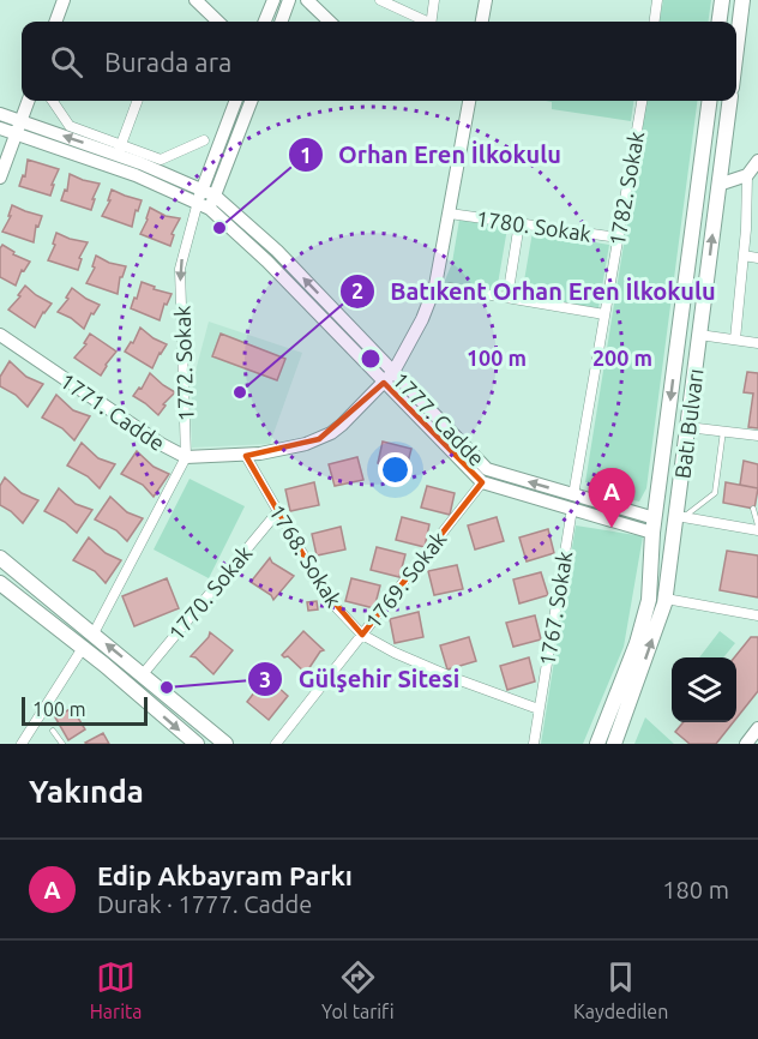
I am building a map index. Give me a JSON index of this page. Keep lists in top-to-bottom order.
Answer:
{
  "streets": {
    "main road": ["1771. Cadde", "1777. Cadde", "Batı Bulvarı"],
    "street": [
      "1782. Sokak",
      "1780. Sokak",
      "1772. Sokak",
      "1768. Sokak",
      "1769. Sokak",
      "1770. Sokak",
      "1767. Sokak"
    ]
  },
  "crossings": [
    ["1782. Sokak", "1780. Sokak"],
    ["1782. Sokak", "1777. Cadde"],
    ["1782. Sokak", "1767. Sokak"],
    ["1780. Sokak", "1771. Cadde"],
    ["1772. Sokak", "1771. Cadde"],
    ["1772. Sokak", "1777. Cadde"],
    ["1771. Cadde", "1777. Cadde"],
    ["1771. Cadde", "1768. Sokak"],
    ["1777. Cadde", "Batı Bulvarı"],
    ["1777. Cadde", "1769. Sokak"],
    ["1777. Cadde", "1767. Sokak"],
    ["1768. Sokak", "1769. Sokak"],
    ["1768. Sokak", "1770. Sokak"],
    ["1768. Sokak", "1767. Sokak"]
  ],
  "one_way": ["1772. Sokak"],
  "places": ["Orhan Eren İlkokulu", "Batıkent Orhan Eren İlkokulu", "Gülşehir Sitesi"],
  "scale_bar": "100 m",
  "page": {
    "search": "Burada ara",
    "pins": "A",
    "scale": "100 m",
    "heading": "Yakında",
    "list": [
      {
        "mark": "A",
        "name": "Edip Akbayram Parkı",
        "note": "Durak · 1777. Cadde",
        "value": "180 m"
      }
    ],
    "nav": ["Harita", "Yol tarifi", "Kaydedilen"]
  },
  "rings": ["100 m", "200 m"]
}
